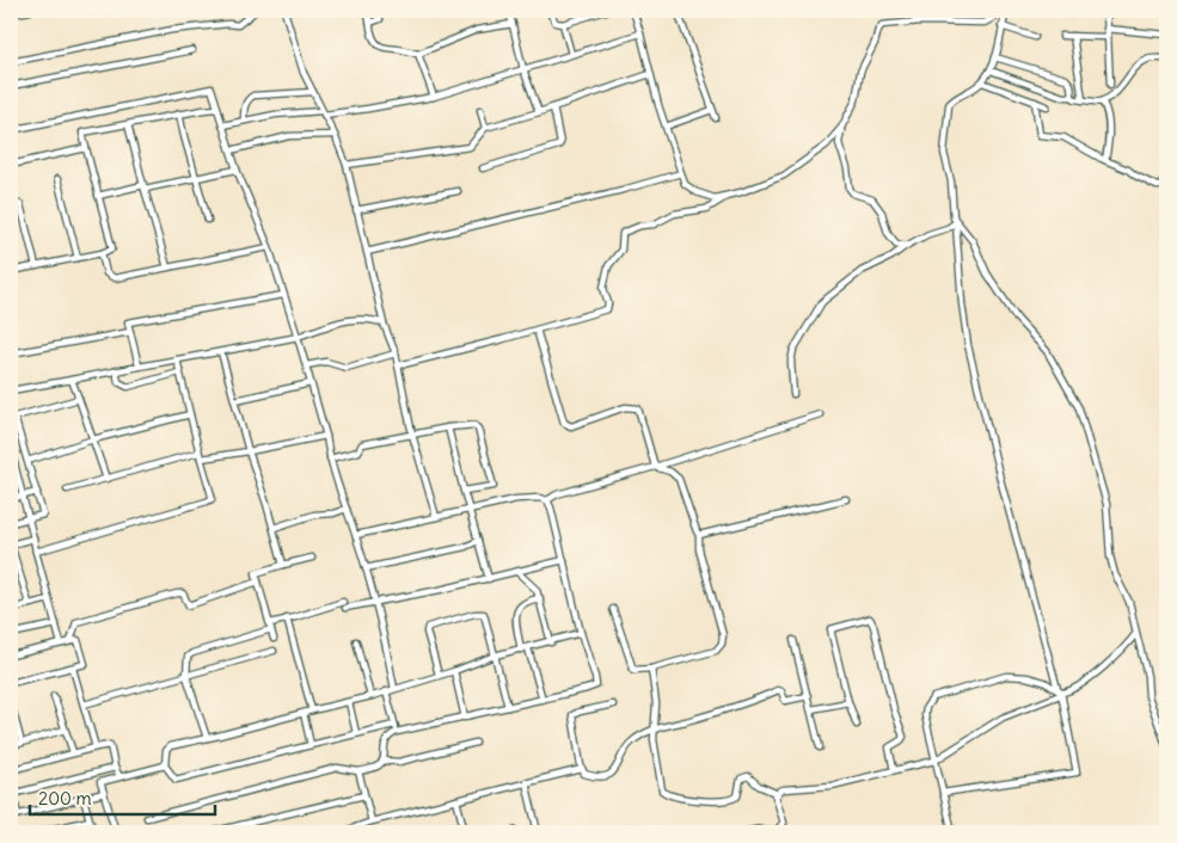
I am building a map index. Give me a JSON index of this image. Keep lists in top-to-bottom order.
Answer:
{
  "scale_bar": "200 m"
}
